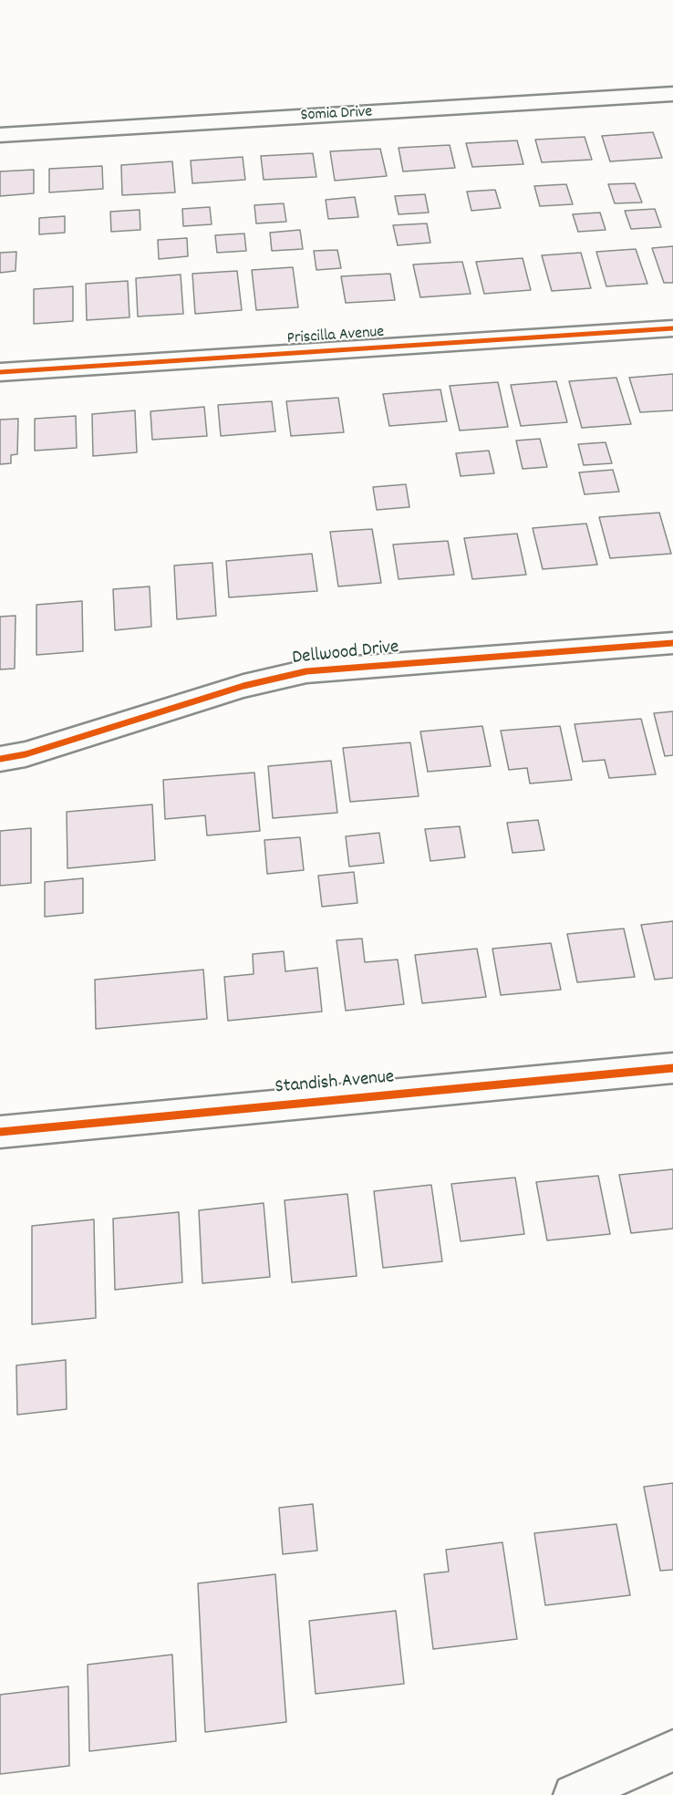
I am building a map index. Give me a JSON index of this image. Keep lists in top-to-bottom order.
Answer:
{
  "streets": {
    "street": [
      "Somia Drive",
      "Priscilla Avenue",
      "Dellwood Drive",
      "Standish Avenue"
    ]
  }
}
